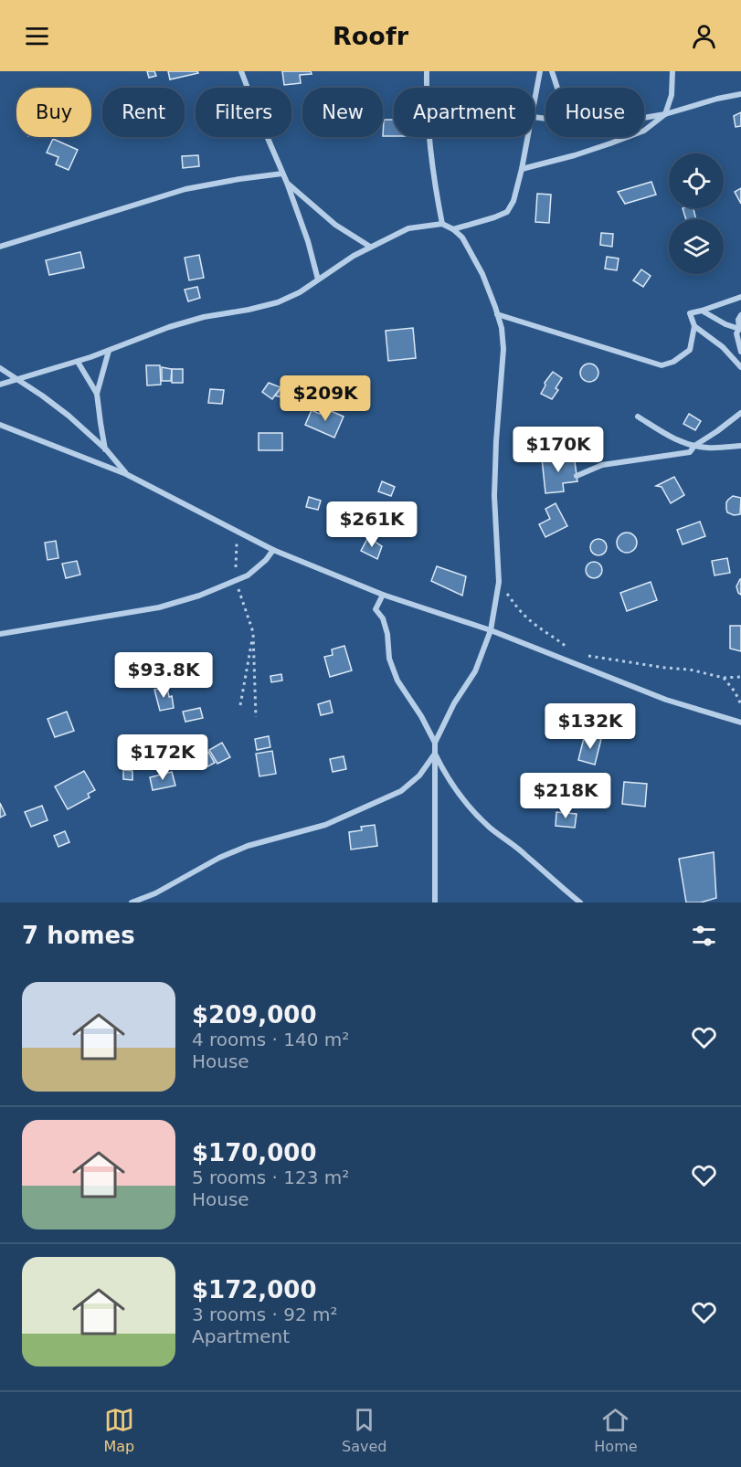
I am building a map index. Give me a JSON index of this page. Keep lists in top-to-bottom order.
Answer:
{
  "page": {
    "header": "Roofr",
    "chip": [
      "Buy",
      "Rent",
      "Filters",
      "New",
      "Apartment",
      "House"
    ],
    "price": [
      "$209K",
      "$170K",
      "$261K",
      "$93.8K",
      "$132K",
      "$172K",
      "$218K"
    ],
    "heading": "7 homes",
    "list": [
      {
        "name": "$209,000",
        "note": "4 rooms · 140 m² · House"
      },
      {
        "name": "$170,000",
        "note": "5 rooms · 123 m² · House"
      },
      {
        "name": "$172,000",
        "note": "3 rooms · 92 m² · Apartment"
      }
    ],
    "tabs": ["Map", "Saved", "Home"]
  }
}
